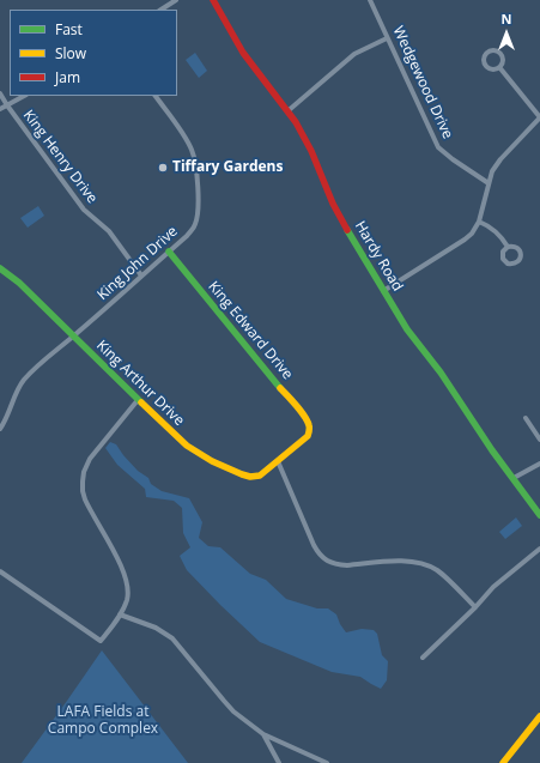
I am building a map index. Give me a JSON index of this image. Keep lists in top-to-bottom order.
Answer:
{
  "streets": {
    "street": [
      "Wedgewood Drive",
      "King Henry Drive",
      "Hardy Road",
      "King John Drive",
      "King Edward Drive",
      "King Arthur Drive"
    ]
  },
  "crossings": [
    ["King Henry Drive", "King John Drive"],
    ["King John Drive", "King Edward Drive"],
    ["King John Drive", "King Arthur Drive"],
    ["King Edward Drive", "King Arthur Drive"]
  ],
  "parks": ["LAFA Fields at Campo Complex"],
  "places": ["Tiffary Gardens"],
  "legend": ["Fast", "Slow", "Jam"],
  "north": "top"
}
